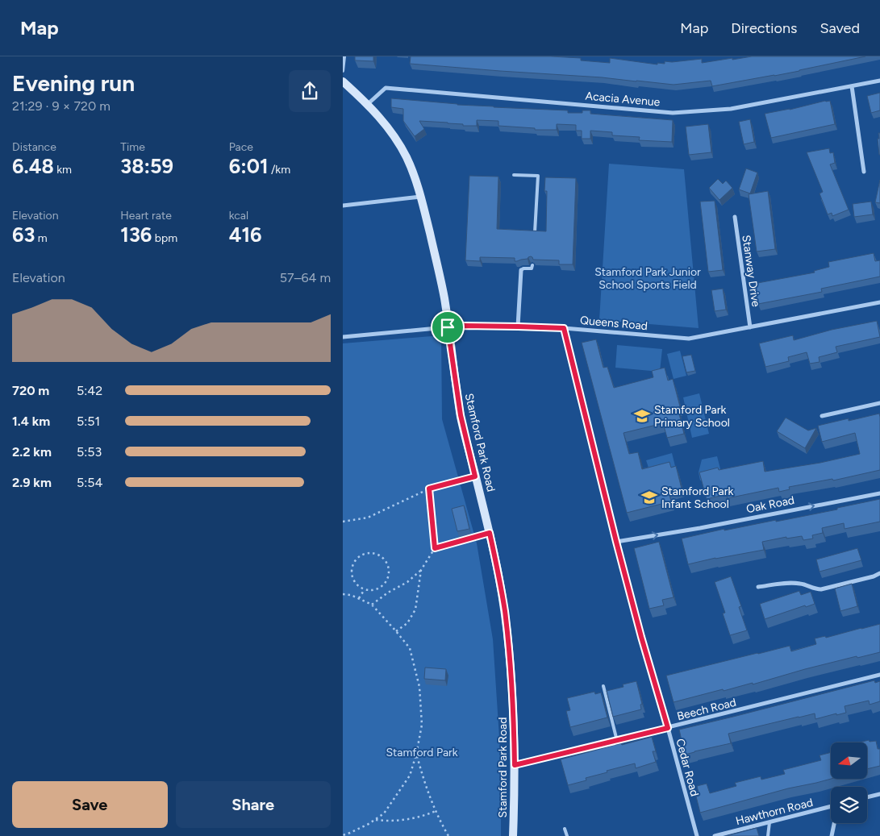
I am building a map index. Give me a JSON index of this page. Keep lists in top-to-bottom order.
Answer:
{
  "streets": {
    "street": [
      "Acacia Avenue",
      "Stanway Drive",
      "Queens Road",
      "Stamford Park Road",
      "Oak Road",
      "Beech Road",
      "Cedar Road",
      "Hawthorn Road"
    ]
  },
  "crossings": [
    ["Acacia Avenue", "Stamford Park Road"],
    ["Stanway Drive", "Queens Road"],
    ["Queens Road", "Stamford Park Road"],
    ["Queens Road", "Cedar Road"],
    ["Stamford Park Road", "Beech Road"],
    ["Oak Road", "Cedar Road"],
    ["Beech Road", "Cedar Road"]
  ],
  "one_way": ["Oak Road"],
  "parks": ["Stamford Park Junior School Sports Field", "Stamford Park"],
  "places": {
    "school or university": ["Stamford Park Primary School", "Stamford Park Infant School"]
  },
  "north": "left",
  "page": {
    "header": "Map",
    "nav": ["Map", "Directions", "Saved"],
    "heading": ["Evening run", "21:29 · 9 × 720 m"],
    "stats": [
      ["Distance", "6.48 km"],
      ["Time", "38:59"],
      ["Pace", "6:01 /km"],
      ["Elevation", "63 m"],
      ["Heart rate", "136 bpm"],
      ["kcal", "416"]
    ],
    "chart": ["Elevation", "57–64 m"],
    "list": [
      {
        "name": "720 m",
        "note": "5:42"
      },
      {
        "name": "1.4 km",
        "note": "5:51"
      },
      {
        "name": "2.2 km",
        "note": "5:53"
      },
      {
        "name": "2.9 km",
        "note": "5:54"
      }
    ],
    "buttons": ["Save", "Share"]
  }
}
